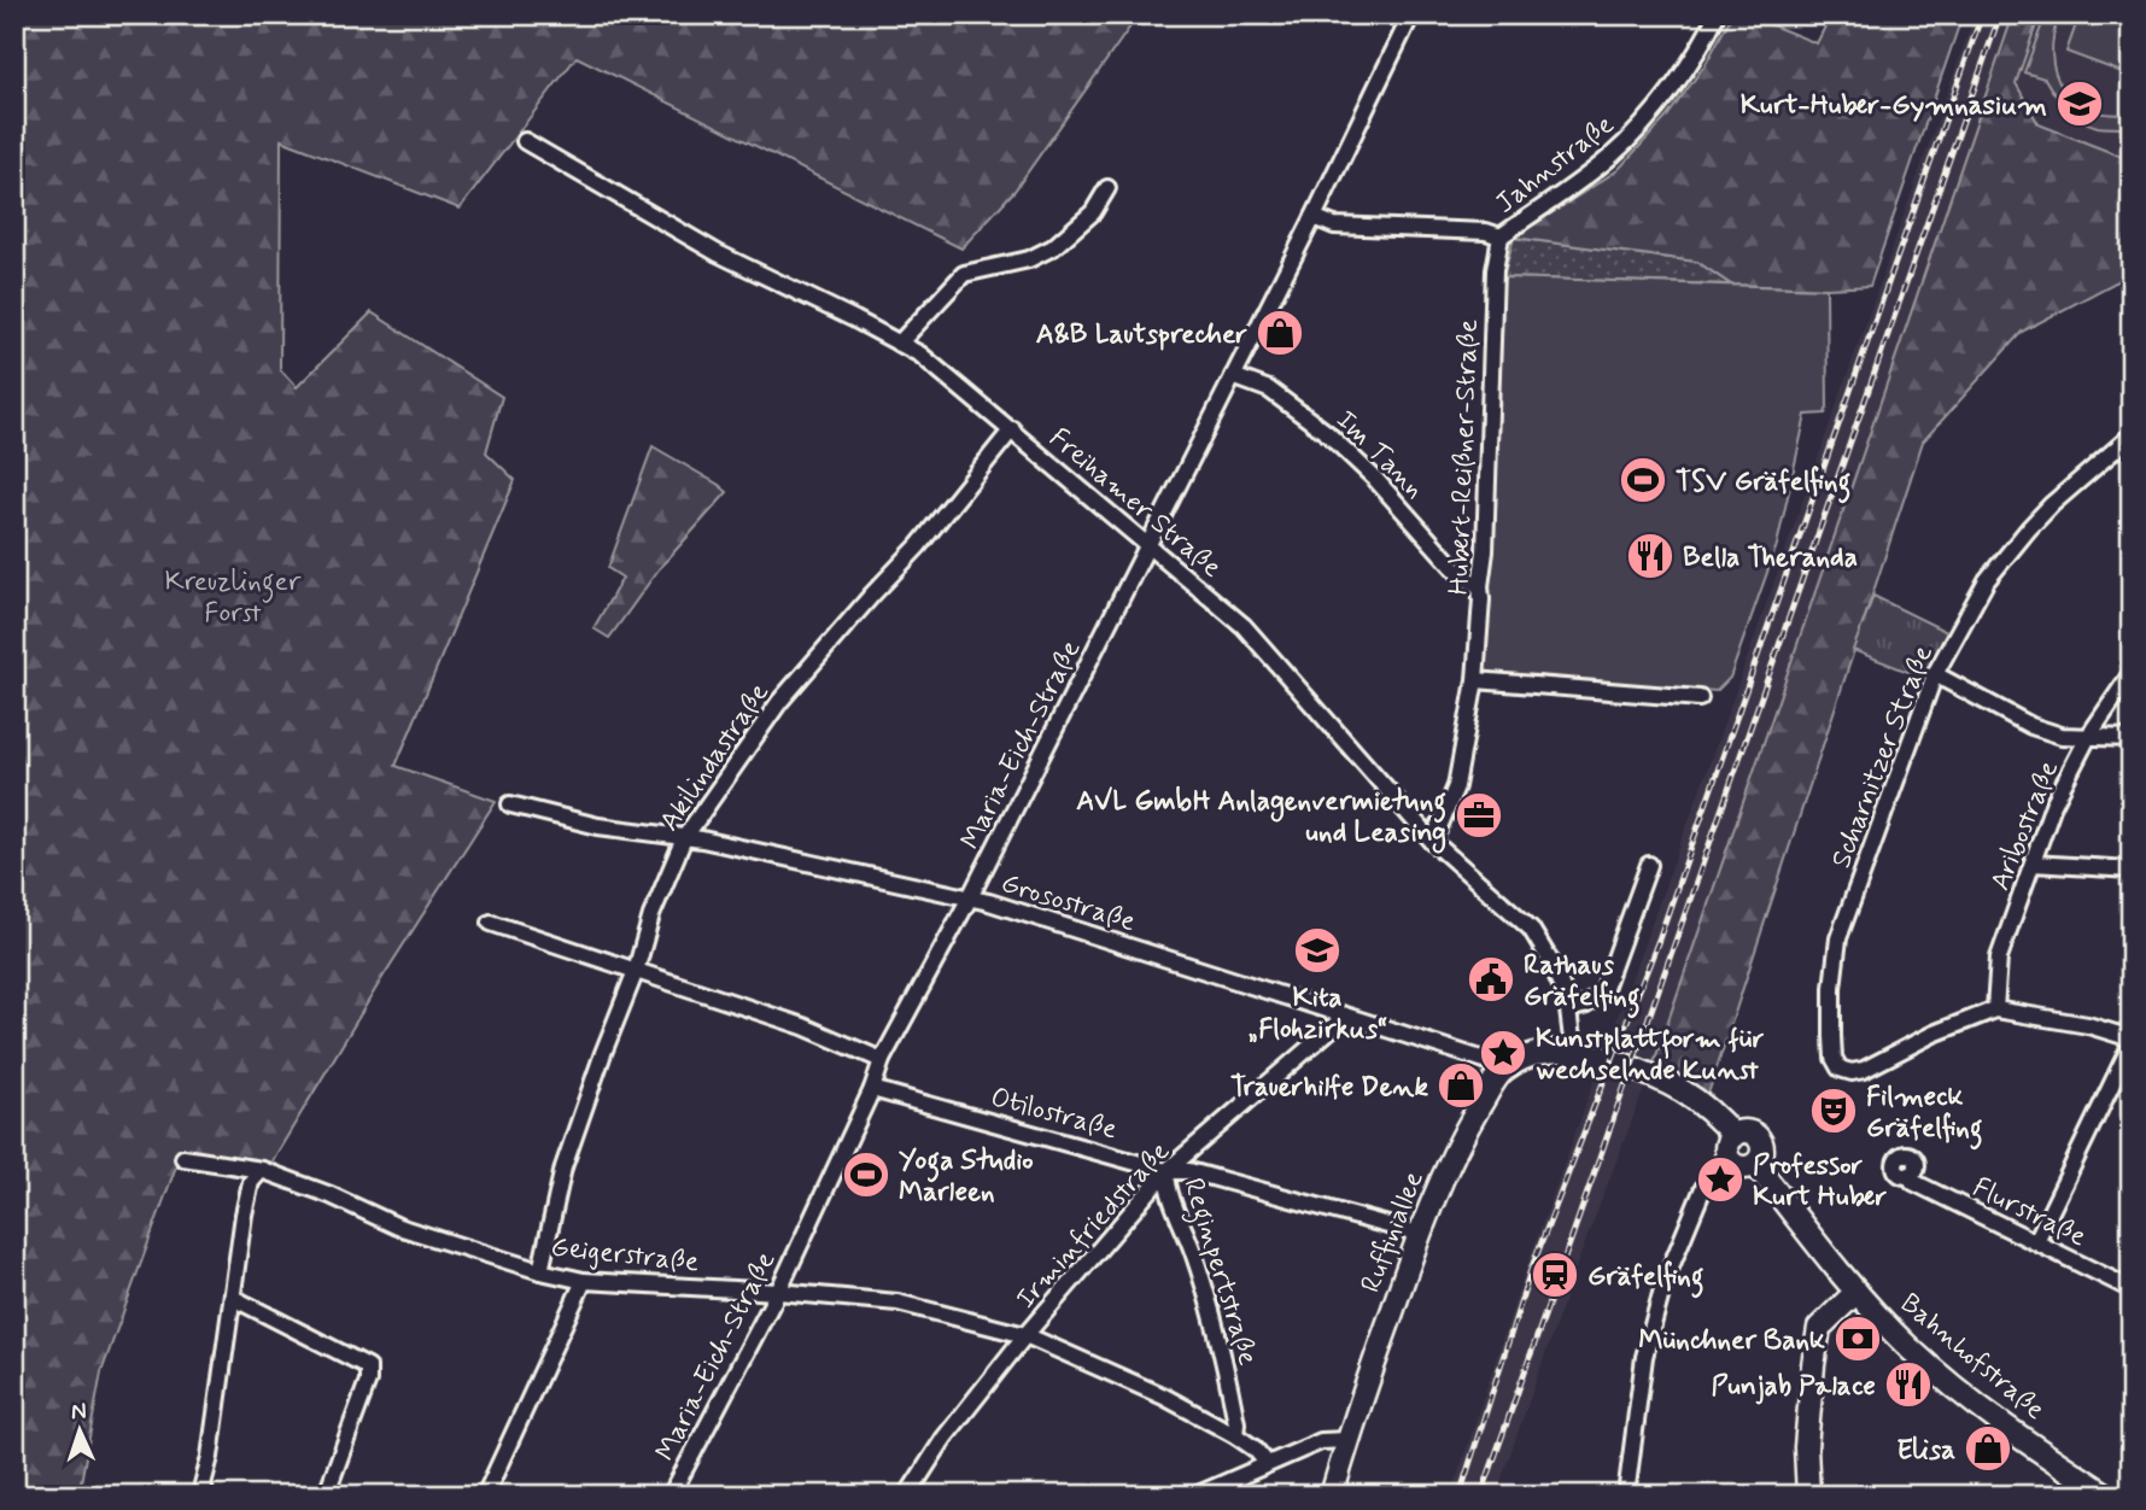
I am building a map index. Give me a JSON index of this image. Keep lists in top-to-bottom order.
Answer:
{
  "streets": {
    "street": [
      "Jahnstraße",
      "Im Tann",
      "Hubert-Reißner-Straße",
      "Freihamer Straße",
      "Maria-Eich-Straße",
      "Akilindastraße",
      "Scharnitzer Straße",
      "Aribostraße",
      "Grosostraße",
      "Otilostraße",
      "Flurstraße",
      "Irminfriedstraße",
      "Ruffiniallee",
      "Geigerstraße",
      "Reginpertstraße",
      "Bahnhofstraße"
    ]
  },
  "crossings": [
    ["Jahnstraße", "Hubert-Reißner-Straße"],
    ["Jahnstraße", "Maria-Eich-Straße"],
    ["Im Tann", "Hubert-Reißner-Straße"],
    ["Im Tann", "Maria-Eich-Straße"],
    ["Hubert-Reißner-Straße", "Freihamer Straße"],
    ["Freihamer Straße", "Maria-Eich-Straße"],
    ["Freihamer Straße", "Akilindastraße"],
    ["Freihamer Straße", "Bahnhofstraße"],
    ["Maria-Eich-Straße", "Grosostraße"],
    ["Maria-Eich-Straße", "Otilostraße"],
    ["Maria-Eich-Straße", "Geigerstraße"],
    ["Akilindastraße", "Grosostraße"],
    ["Akilindastraße", "Geigerstraße"],
    ["Scharnitzer Straße", "Aribostraße"],
    ["Grosostraße", "Irminfriedstraße"],
    ["Grosostraße", "Ruffiniallee"],
    ["Otilostraße", "Irminfriedstraße"],
    ["Otilostraße", "Ruffiniallee"],
    ["Otilostraße", "Reginpertstraße"],
    ["Irminfriedstraße", "Geigerstraße"],
    ["Irminfriedstraße", "Reginpertstraße"],
    ["Geigerstraße", "Reginpertstraße"]
  ],
  "parks": ["Kreuzlinger Forst"],
  "places": {
    "school or university": ["Kurt-Huber-Gymnasium", "Kita „Flohzirkus“"],
    "shop": ["A&B Lautsprecher", "Trauerhilfe Denk", "Elisa"],
    "sports": ["TSV Gräfelfing", "Yoga Studio Marleen"],
    "restaurant": ["Bella Theranda", "Punjab Palace"],
    "office": ["AVL GmbH Anlagenvermietung und Leasing"],
    "public building": ["Rathaus Gräfelfing"],
    "place": ["Kunstplattform für wechselnde Kunst", "Professor Kurt Huber"],
    "theatre": ["Filmeck Gräfelfing"],
    "station": ["Gräfelfing"],
    "bank": ["Münchner Bank"]
  },
  "north": "top"
}
